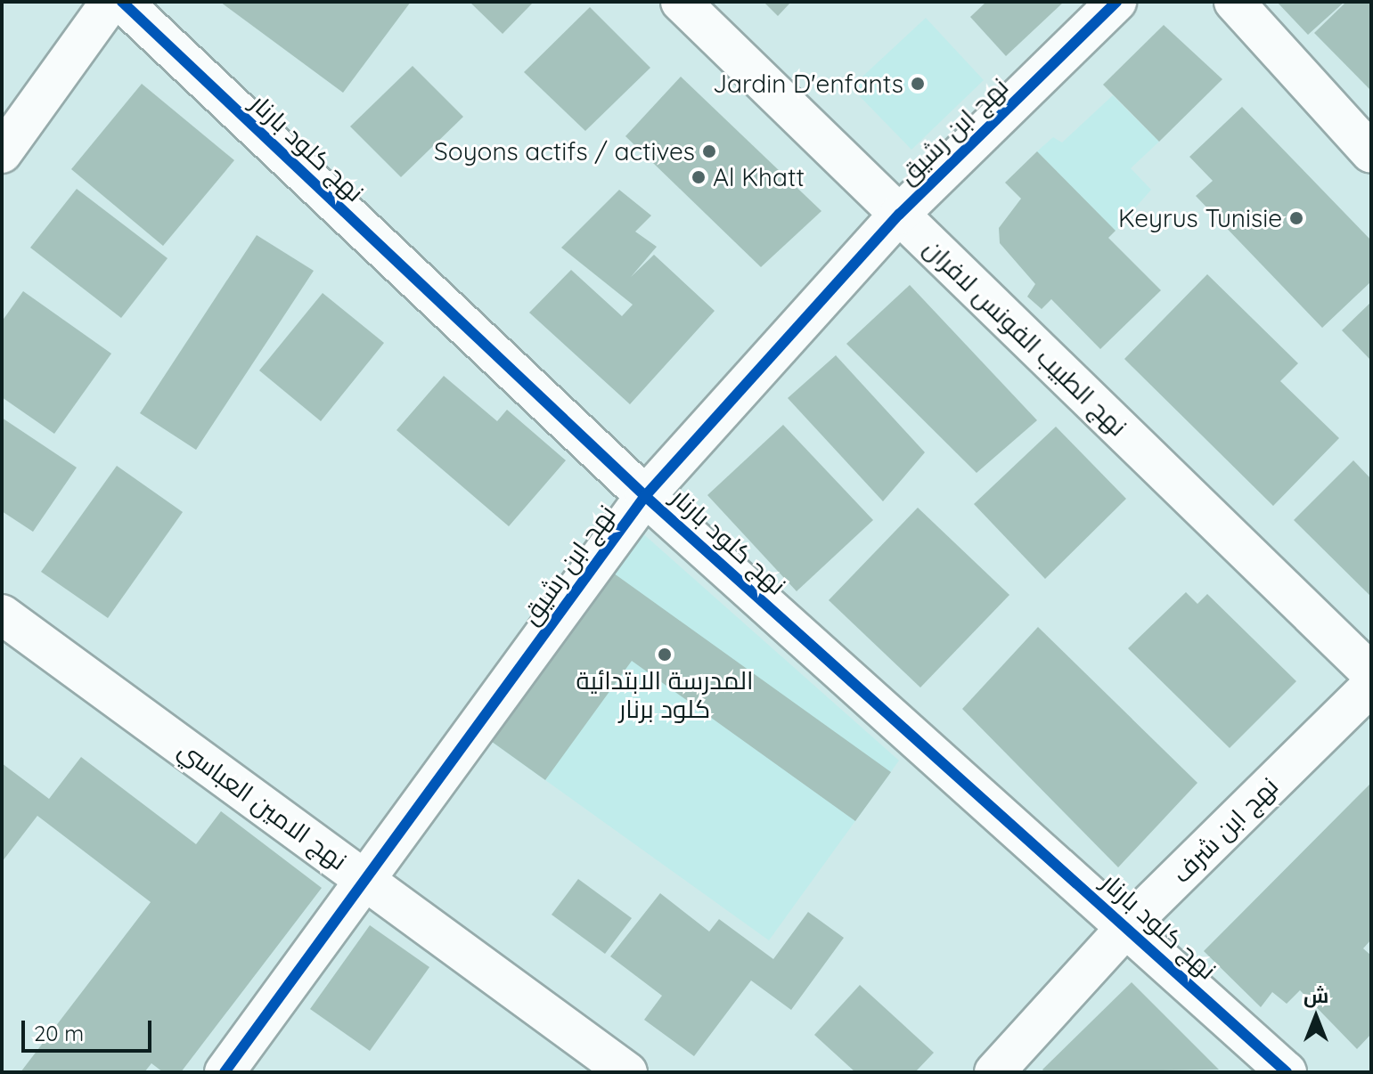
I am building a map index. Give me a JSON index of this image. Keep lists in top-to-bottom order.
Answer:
{
  "streets": {
    "street": [
      "نهج ابن رشيق",
      "نهج كلود بارنار",
      "نهج الطبيب الفونس لافران",
      "نهج الامين العباسي",
      "نهج ابن شرف"
    ]
  },
  "crossings": [
    ["نهج ابن رشيق", "نهج كلود بارنار"],
    ["نهج ابن رشيق", "نهج الطبيب الفونس لافران"],
    ["نهج ابن رشيق", "نهج الامين العباسي"],
    ["نهج كلود بارنار", "نهج ابن شرف"]
  ],
  "places": [
    "Jardin D'enfants",
    "Soyons actifs / actives",
    "Al Khatt",
    "Keyrus Tunisie",
    "المدرسة الابتدائية كلود برنار"
  ],
  "scale_bar": "20 m",
  "north": "top"
}
